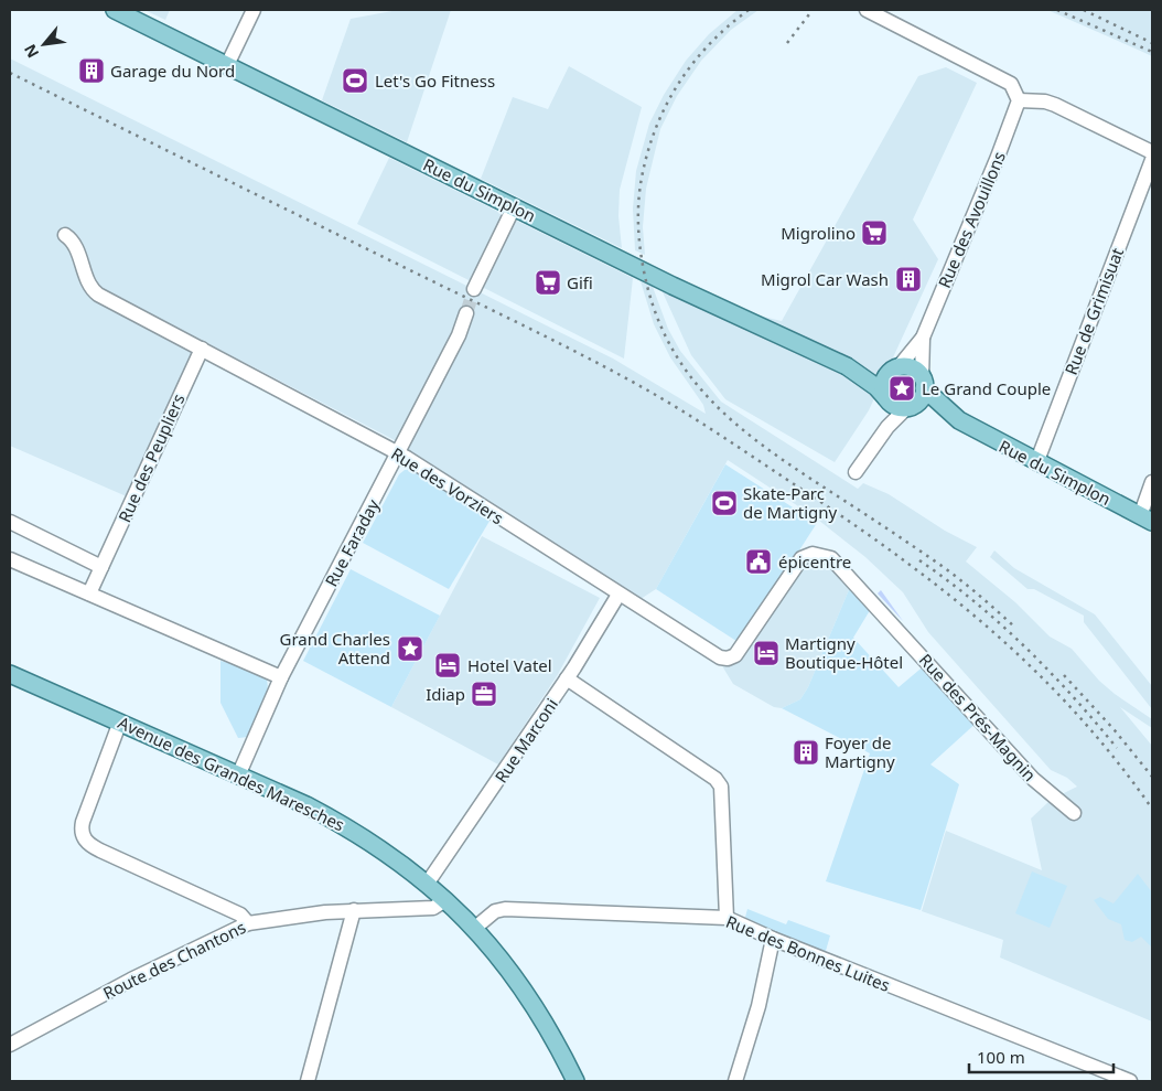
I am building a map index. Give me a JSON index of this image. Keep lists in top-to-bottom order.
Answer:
{
  "streets": {
    "main road": ["Rue du Simplon", "Avenue des Grandes Maresches"],
    "street": [
      "Rue des Avouillons",
      "Rue de Grimisuat",
      "Rue des Peupliers",
      "Rue des Vorziers",
      "Rue Faraday",
      "Rue des Prés-Magnin",
      "Rue Marconi",
      "Rue des Bonnes Luites",
      "Route des Chantons"
    ]
  },
  "crossings": [
    ["Rue du Simplon", "Rue des Avouillons"],
    ["Rue du Simplon", "Rue de Grimisuat"],
    ["Rue des Peupliers", "Rue des Vorziers"],
    ["Rue des Vorziers", "Rue Faraday"],
    ["Rue des Vorziers", "Rue des Prés-Magnin"],
    ["Rue des Vorziers", "Rue Marconi"],
    ["Rue Faraday", "Avenue des Grandes Maresches"],
    ["Rue Marconi", "Avenue des Grandes Maresches"],
    ["Avenue des Grandes Maresches", "Rue des Bonnes Luites"],
    ["Avenue des Grandes Maresches", "Route des Chantons"]
  ],
  "places": {
    "building": ["Garage du Nord", "Migrol Car Wash", "Foyer de Martigny"],
    "sports": ["Let's Go Fitness", "Skate-Parc de Martigny"],
    "supermarket": ["Migrolino", "Gifi"],
    "place": ["Le Grand Couple", "Grand Charles Attend"],
    "public building": ["épicentre"],
    "hotel": ["Martigny Boutique-Hôtel", "Hotel Vatel"],
    "office": ["Idiap"]
  },
  "scale_bar": "100 m",
  "north": "bottom left"
}
